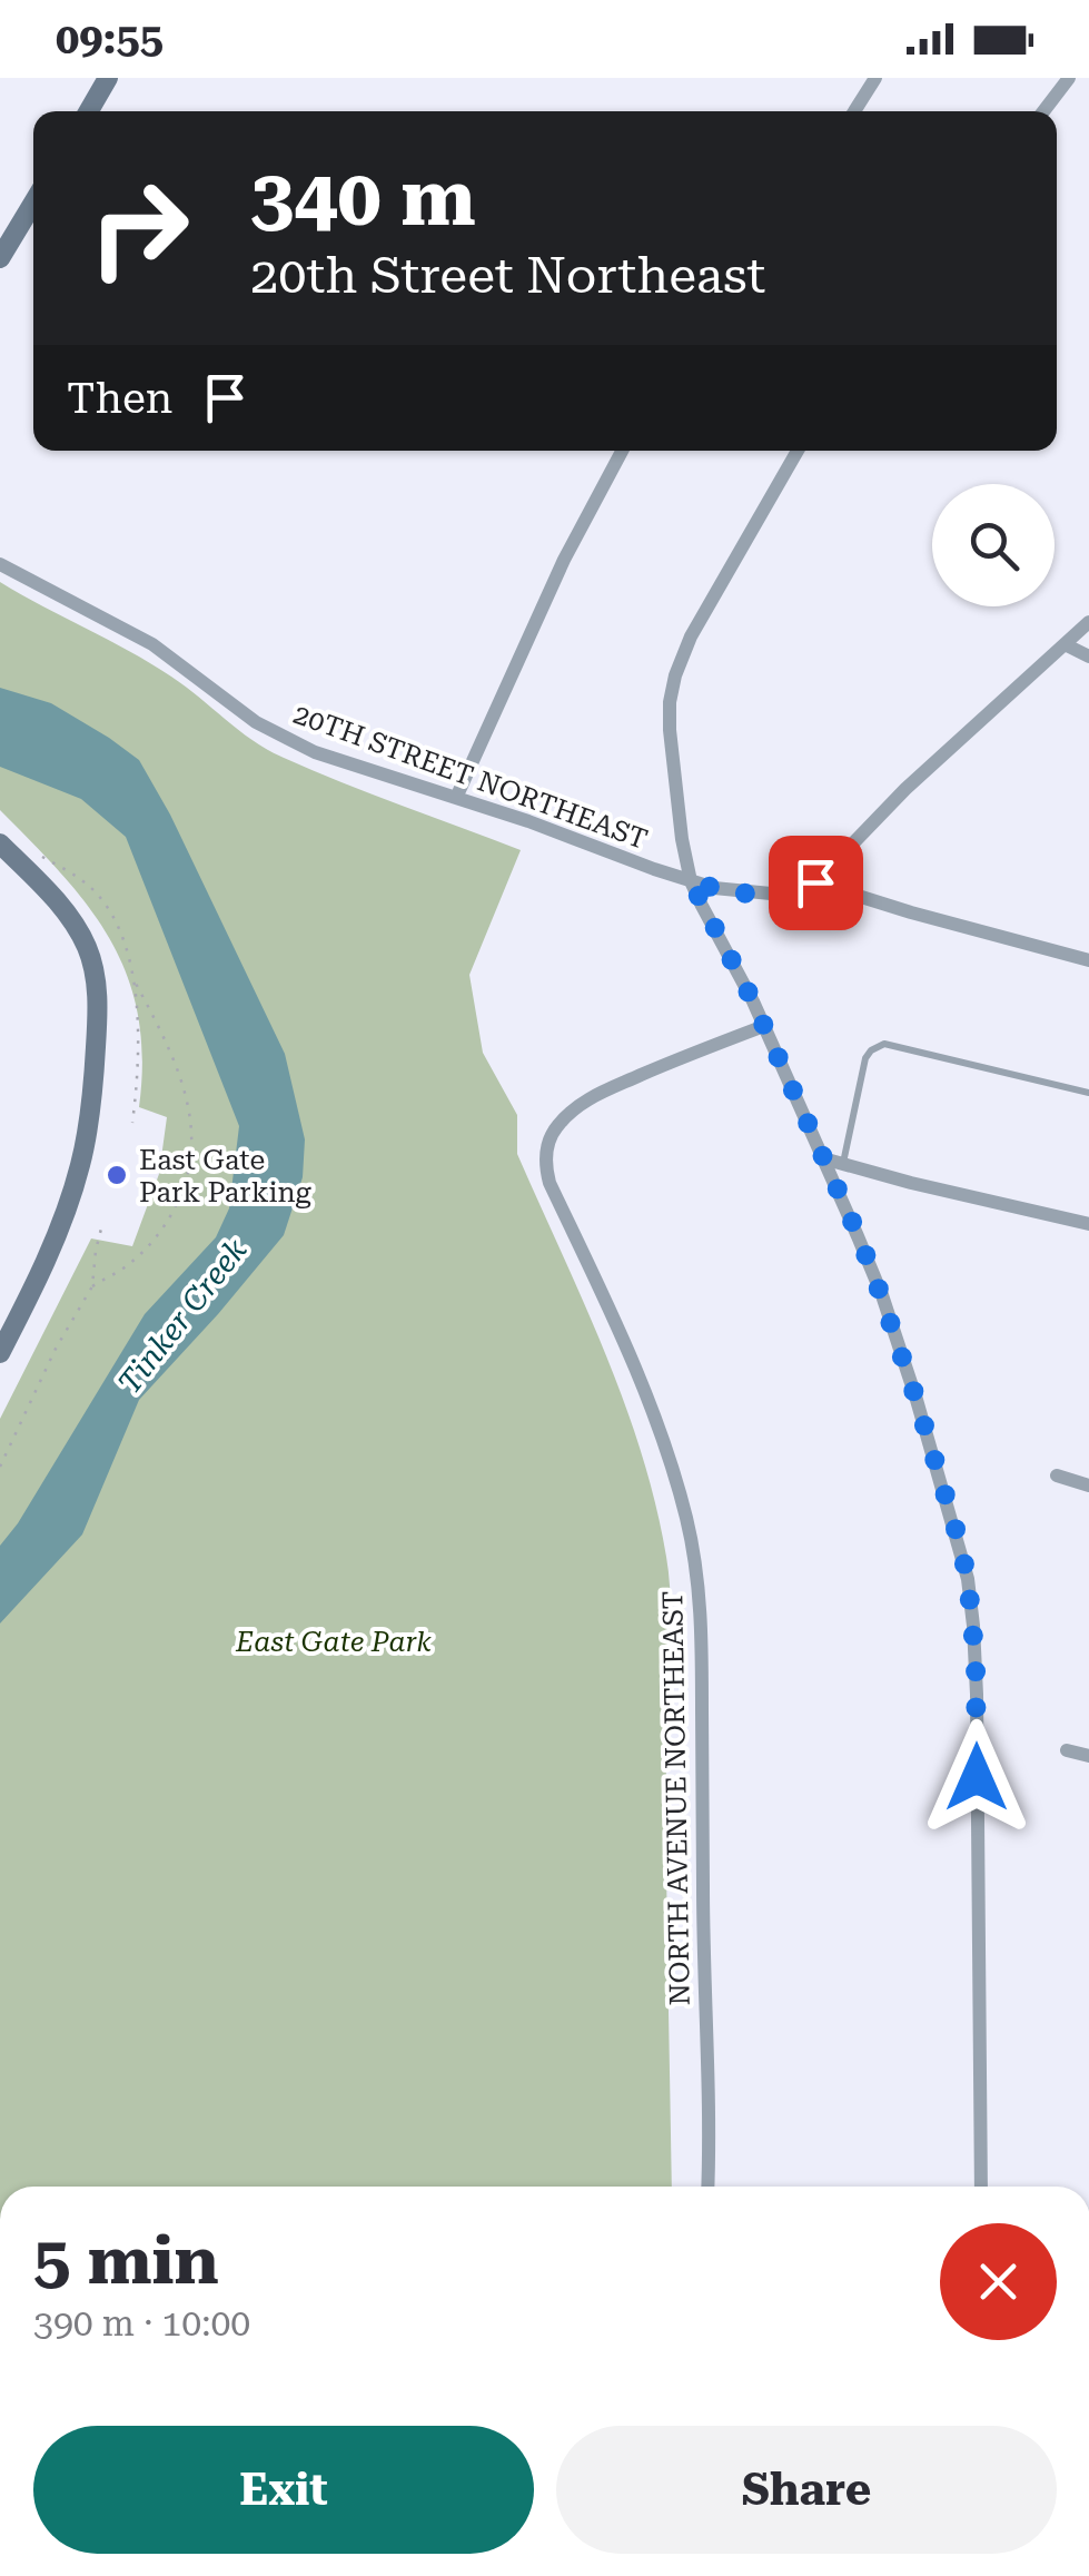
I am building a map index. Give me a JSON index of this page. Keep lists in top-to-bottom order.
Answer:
{
  "streets": {
    "street": ["20TH STREET NORTHEAST", "NORTH AVENUE NORTHEAST"]
  },
  "water": ["Tinker Creek"],
  "parks": ["East Gate Park"],
  "places": ["East Gate Park Parking"],
  "page": {
    "status": "09:55",
    "turn": ["340 m", "20th Street Northeast"],
    "then": "Then",
    "heading": ["5 min", "390 m · 10:00"],
    "buttons": ["Exit", "Share"]
  }
}
